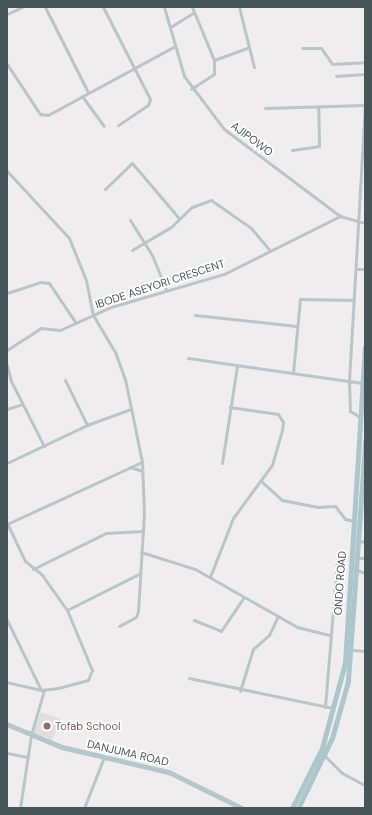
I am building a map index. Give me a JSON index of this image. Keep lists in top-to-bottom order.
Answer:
{
  "streets": {
    "main road": ["ONDO ROAD"],
    "street": ["AJIPOWO", "IBODE ASEYORI CRESCENT", "DANJUMA ROAD"]
  },
  "crossings": [
    ["AJIPOWO", "IBODE ASEYORI CRESCENT"]
  ],
  "places": ["Tofab School"]
}
